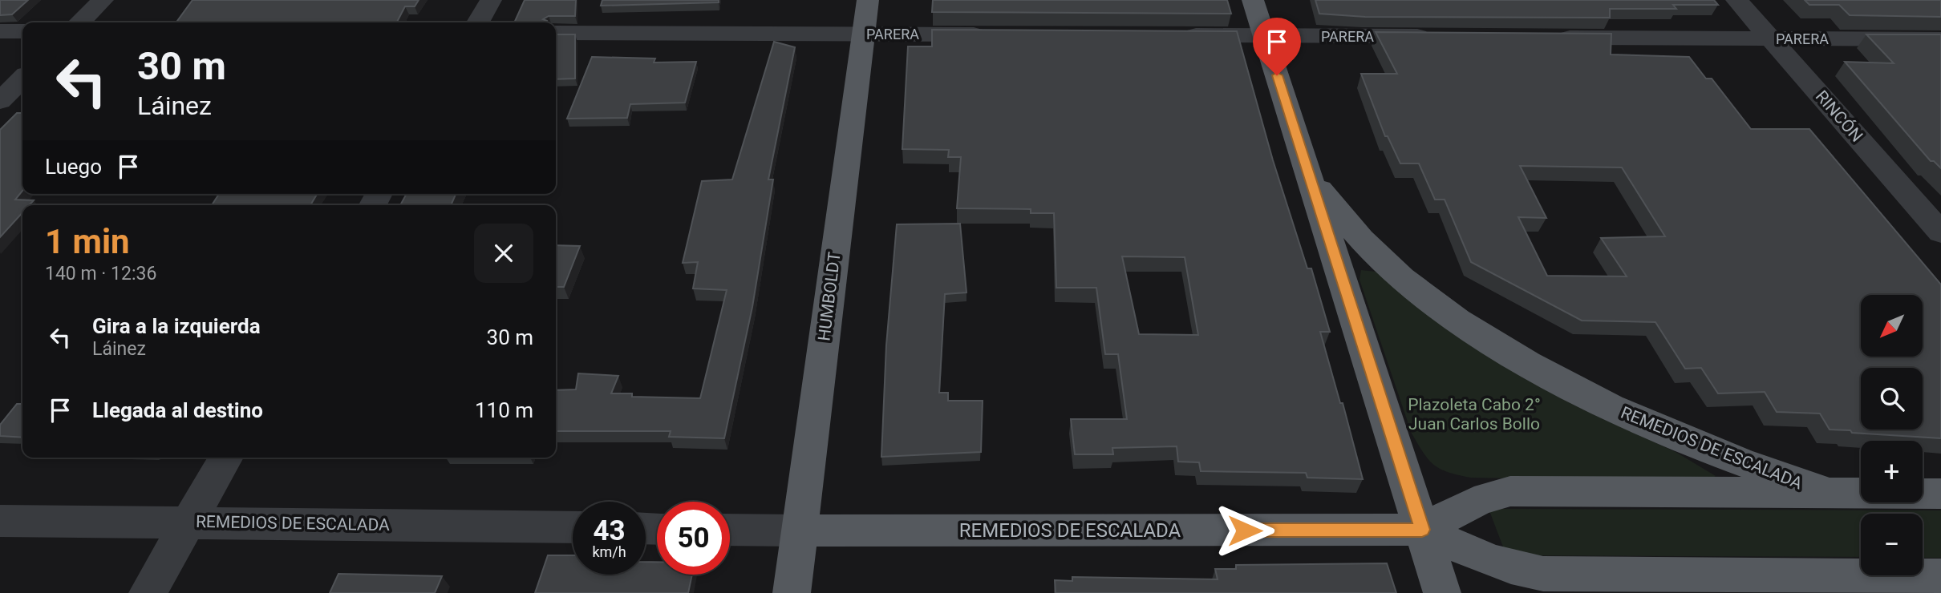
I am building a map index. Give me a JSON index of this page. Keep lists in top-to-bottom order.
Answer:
{
  "streets": {
    "main road": ["HUMBOLDT", "REMEDIOS DE ESCALADA"],
    "street": ["PARERA", "RINCÓN"]
  },
  "crossings": [
    ["PARERA", "RINCÓN"],
    ["PARERA", "HUMBOLDT"],
    ["HUMBOLDT", "REMEDIOS DE ESCALADA"]
  ],
  "parks": ["Plazoleta Cabo 2° Juan Carlos Bollo"],
  "north": "bottom left",
  "page": {
    "turn": ["30 m", "Láinez"],
    "then": "Luego",
    "heading": ["1 min", "140 m · 12:36"],
    "map_buttons": ["+", "−"],
    "list": [
      {
        "name": "Gira a la izquierda",
        "note": "Láinez",
        "value": "30 m"
      },
      {
        "name": "Llegada al destino",
        "value": "110 m"
      }
    ],
    "speed": "43 km/h",
    "limit": "50"
  }
}
